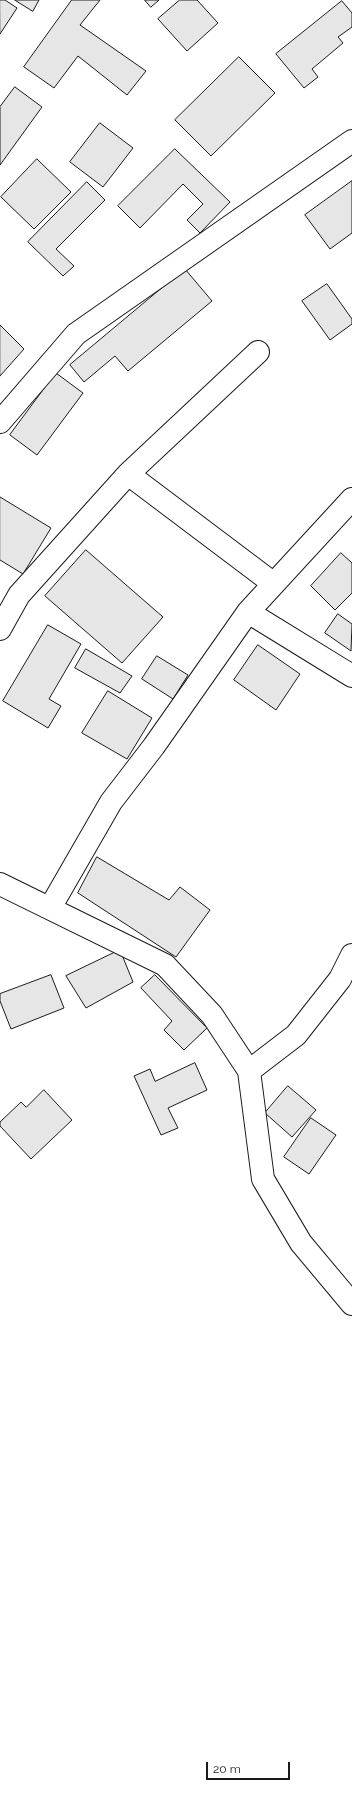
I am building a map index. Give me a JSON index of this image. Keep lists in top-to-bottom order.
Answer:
{
  "scale_bar": "20 m"
}
